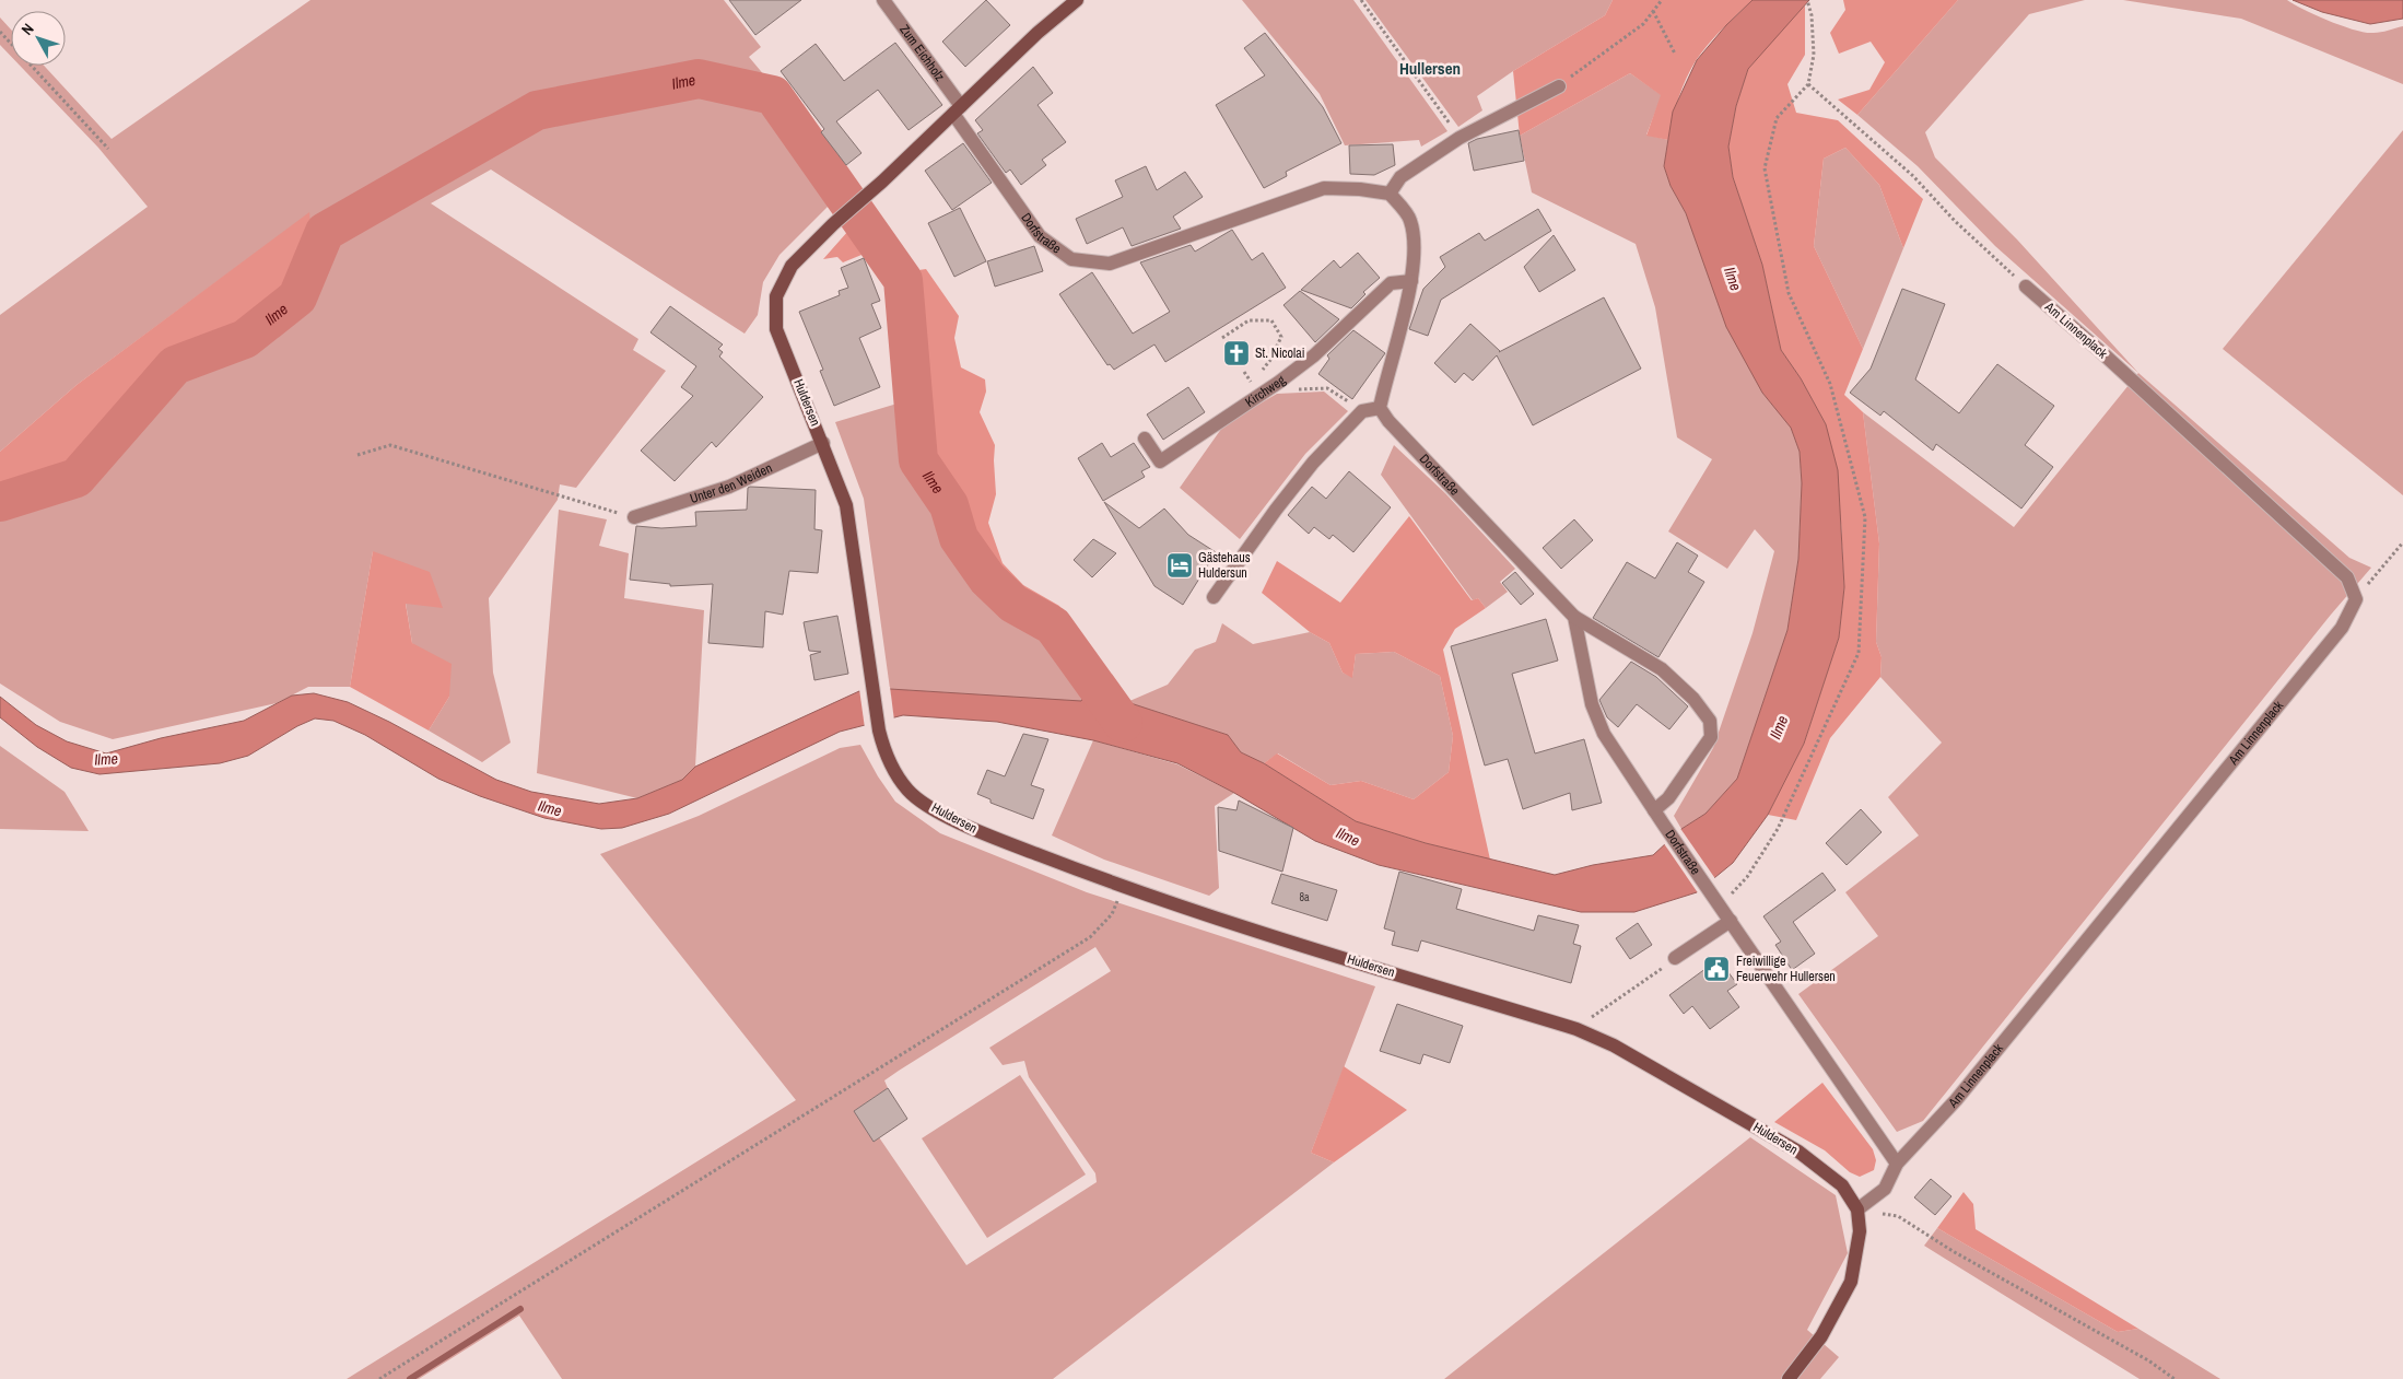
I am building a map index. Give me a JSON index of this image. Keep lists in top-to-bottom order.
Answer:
{
  "streets": {
    "street": [
      "Zum Eichholz",
      "Dorfstraße",
      "Am Linnenplack",
      "Kirchweg",
      "Huldersen",
      "Unter den Weiden"
    ]
  },
  "crossings": [
    ["Zum Eichholz", "Dorfstraße"],
    ["Zum Eichholz", "Huldersen"],
    ["Dorfstraße", "Am Linnenplack"],
    ["Dorfstraße", "Huldersen"],
    ["Am Linnenplack", "Huldersen"],
    ["Huldersen", "Unter den Weiden"]
  ],
  "districts": ["Hullersen"],
  "water": ["Ilme"],
  "places": {
    "church": ["St. Nicolai"],
    "hotel": ["Gästehaus Huldersun"],
    "public building": ["Freiwillige Feuerwehr Hullersen"]
  },
  "house_numbers": ["8a"],
  "north": "top left"
}
